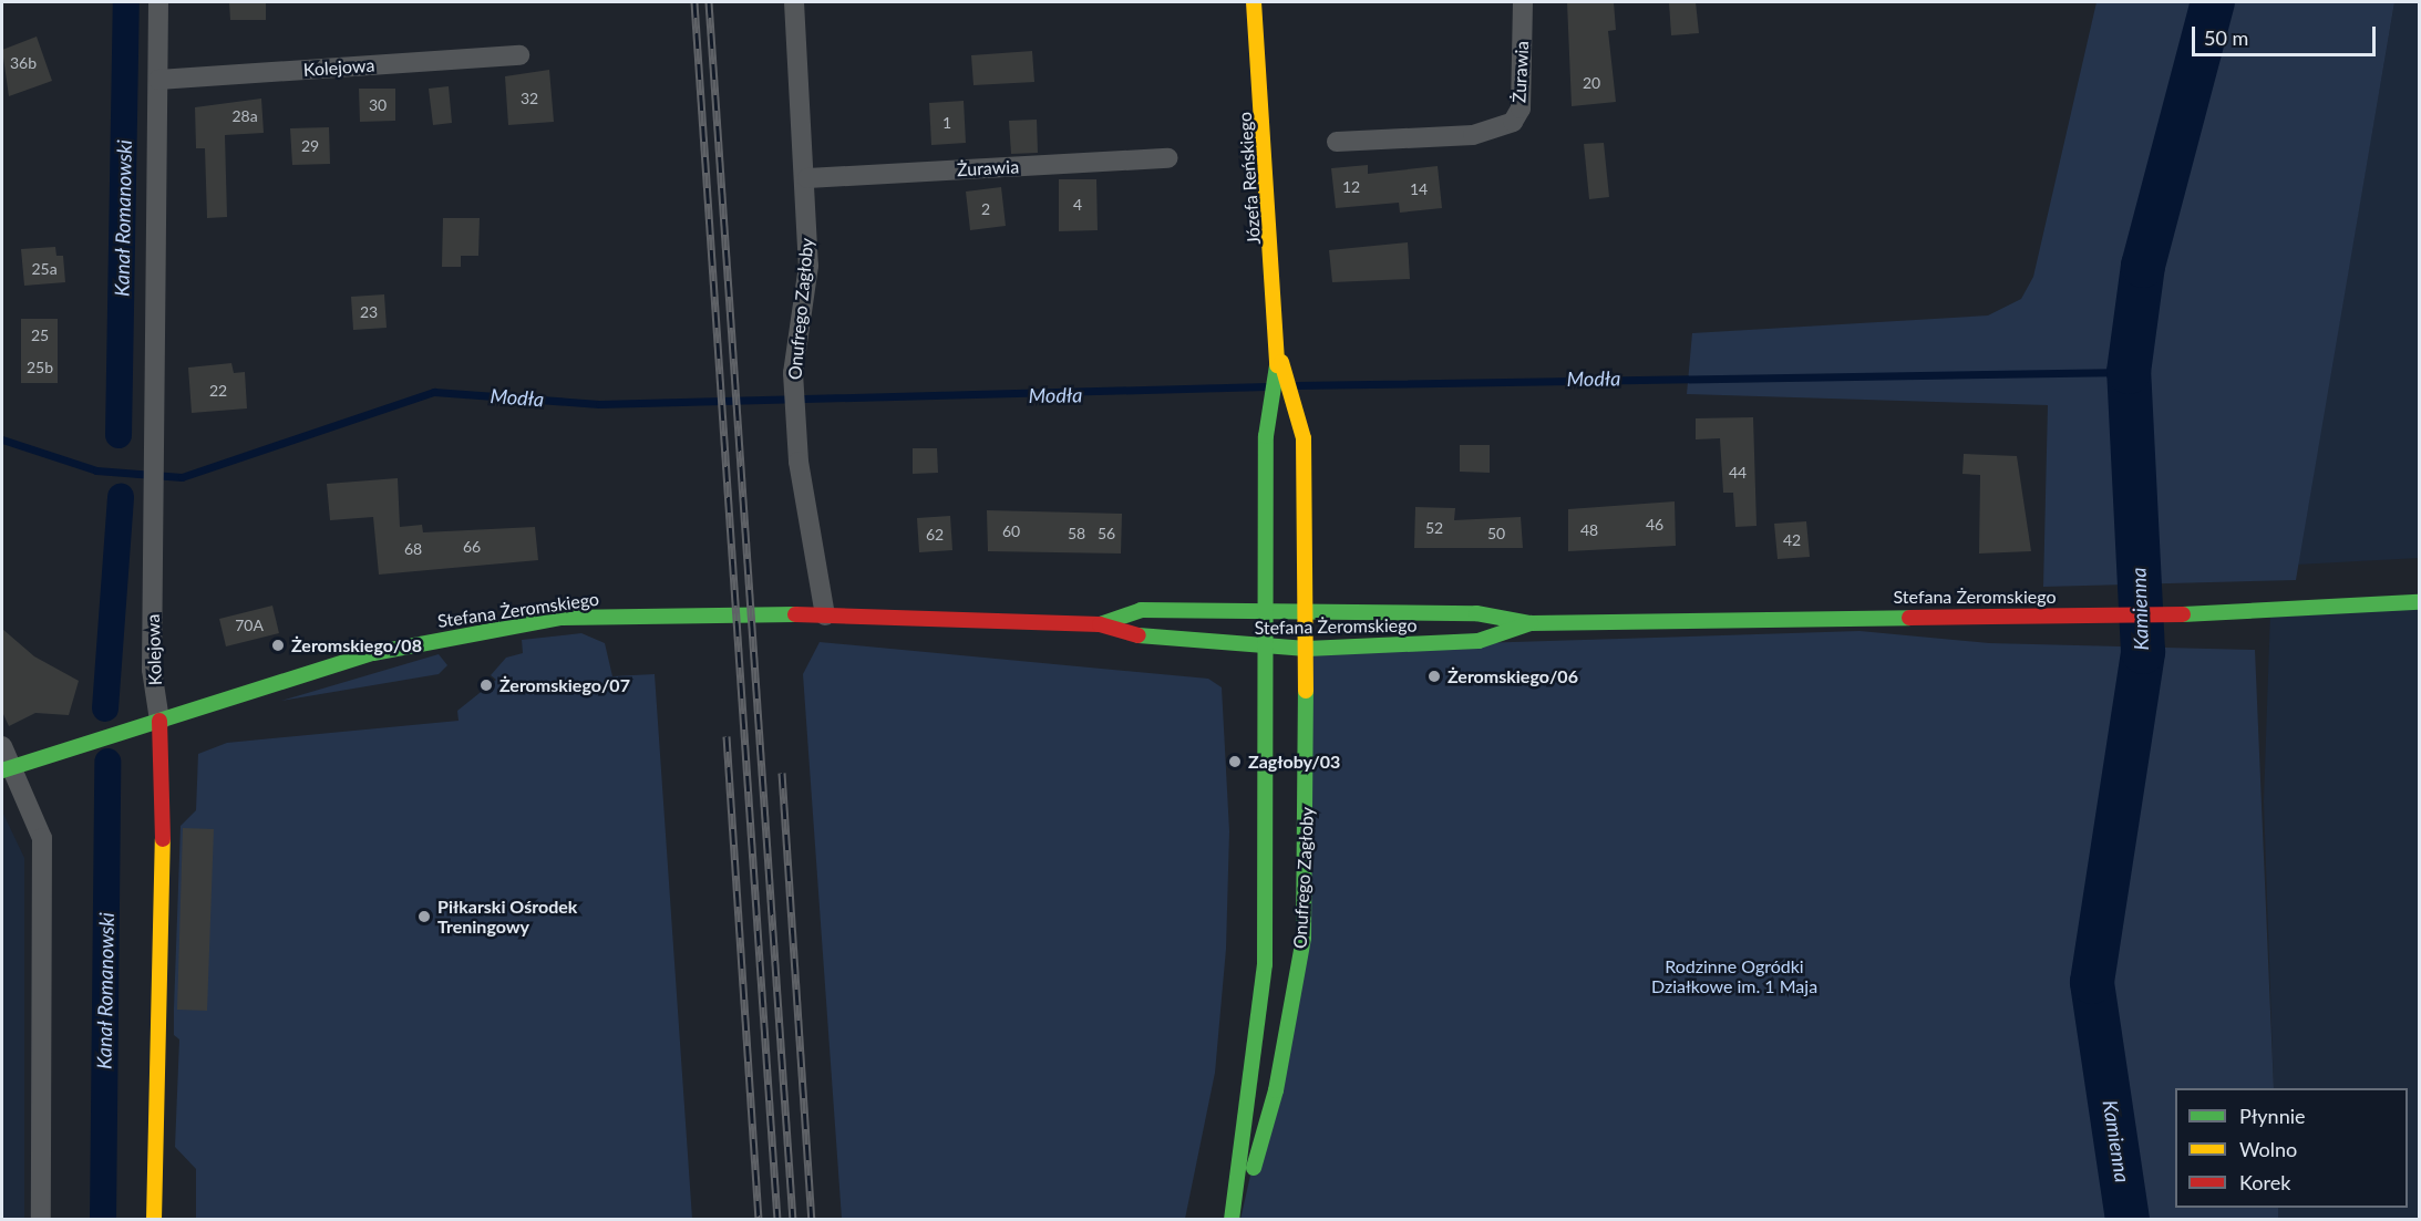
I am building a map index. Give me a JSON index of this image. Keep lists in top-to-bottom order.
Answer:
{
  "streets": {
    "street": [
      "Kolejowa",
      "Żurawia",
      "Józefa Reńskiego",
      "Onufrego Zagłoby",
      "Stefana Żeromskiego"
    ]
  },
  "crossings": [
    ["Kolejowa", "Stefana Żeromskiego"],
    ["Żurawia", "Onufrego Zagłoby"],
    ["Józefa Reńskiego", "Onufrego Zagłoby"],
    ["Józefa Reńskiego", "Stefana Żeromskiego"],
    ["Onufrego Zagłoby", "Stefana Żeromskiego"]
  ],
  "water": ["Kanał Romanowski", "Modła", "Kamienna"],
  "parks": ["Rodzinne Ogródki Działkowe im. 1 Maja"],
  "places": [
    "Żeromskiego/08",
    "Żeromskiego/06",
    "Żeromskiego/07",
    "Zagłoby/03",
    "Piłkarski Ośrodek Treningowy"
  ],
  "house_numbers": [
    "36b",
    "20",
    "32",
    "30",
    "28a",
    "1",
    "29",
    "12",
    "14",
    "4",
    "2",
    "25a",
    "23",
    "25",
    "25b",
    "22",
    "44",
    "46",
    "52",
    "48",
    "60",
    "58",
    "56",
    "50",
    "62",
    "42",
    "66",
    "68",
    "70A"
  ],
  "legend": ["Płynnie", "Wolno", "Korek"],
  "scale_bar": "50 m"
}
